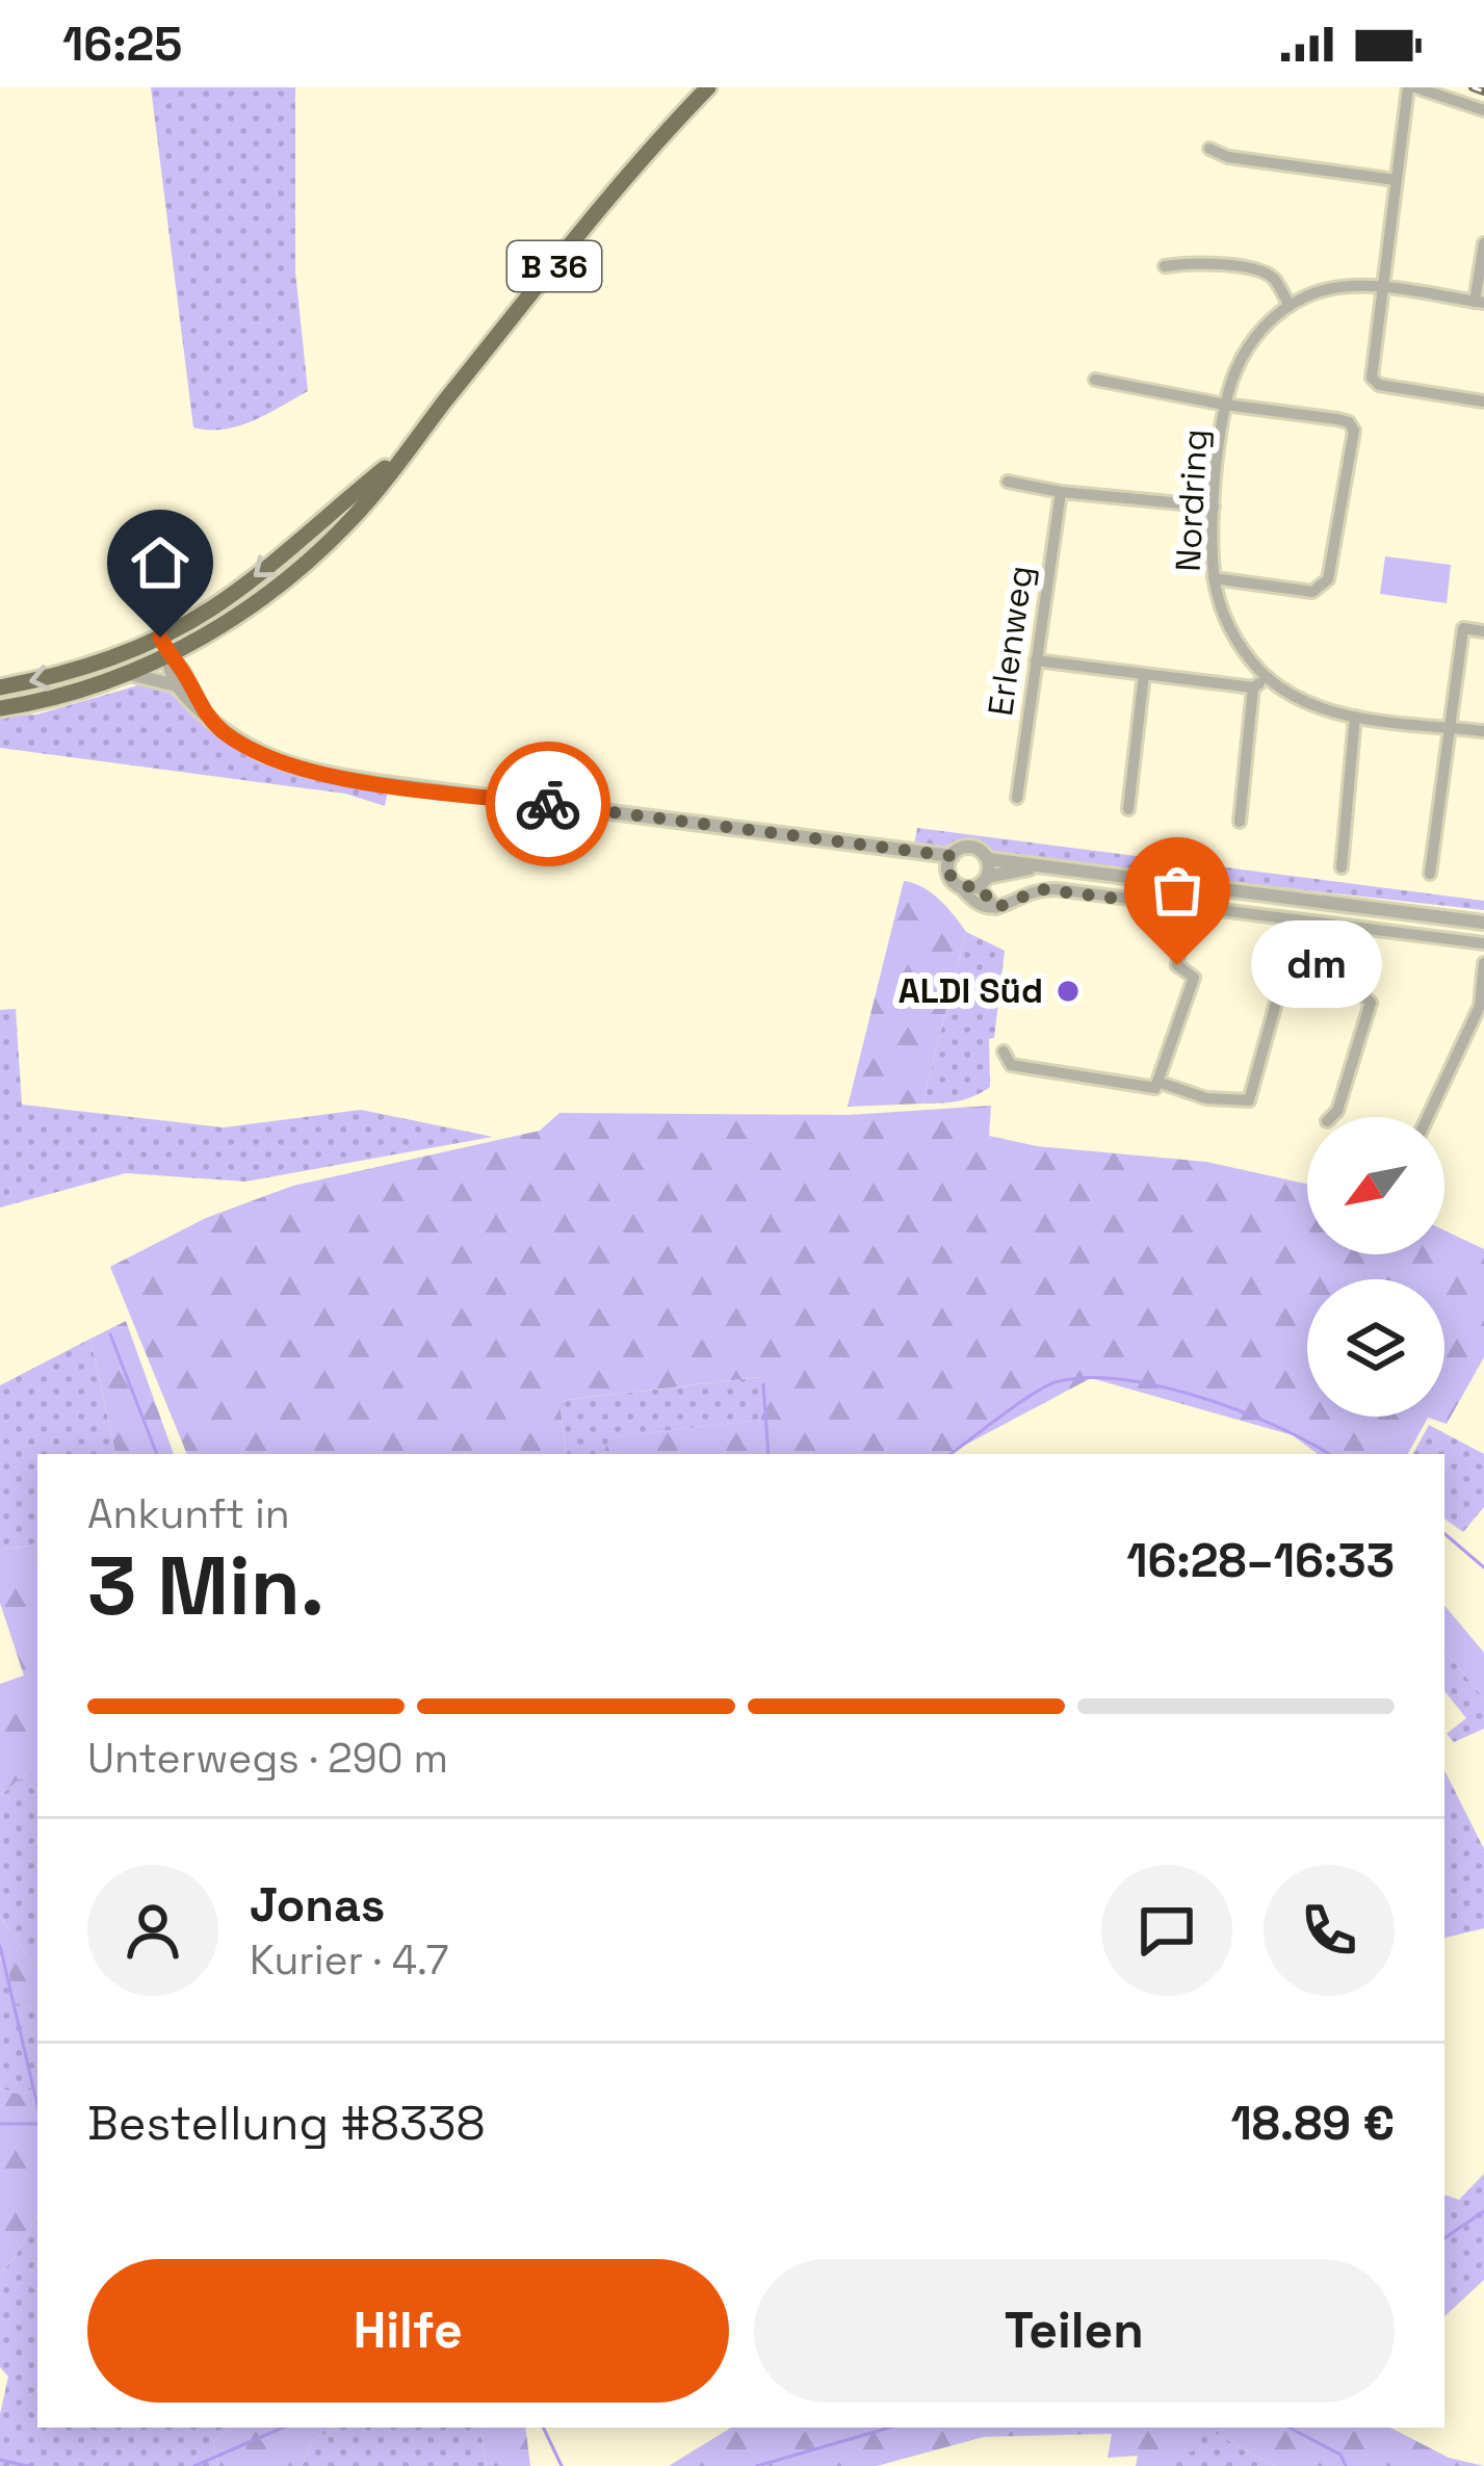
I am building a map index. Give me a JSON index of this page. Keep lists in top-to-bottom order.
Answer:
{
  "streets": {
    "main road": ["B 36"],
    "street": ["Nordring", "Erlenweg"]
  },
  "places": ["dm", "ALDI Süd"],
  "north": "bottom left",
  "page": {
    "status": "16:25",
    "bubble": "dm",
    "heading": ["3 Min.", "Ankunft in", "16:28–16:33"],
    "panel": [
      "Jonas",
      "Kurier · 4.7",
      "Bestellung #8338",
      "18.89 €"
    ],
    "bar": "Unterwegs · 290 m",
    "buttons": ["Hilfe", "Teilen"]
  }
}
